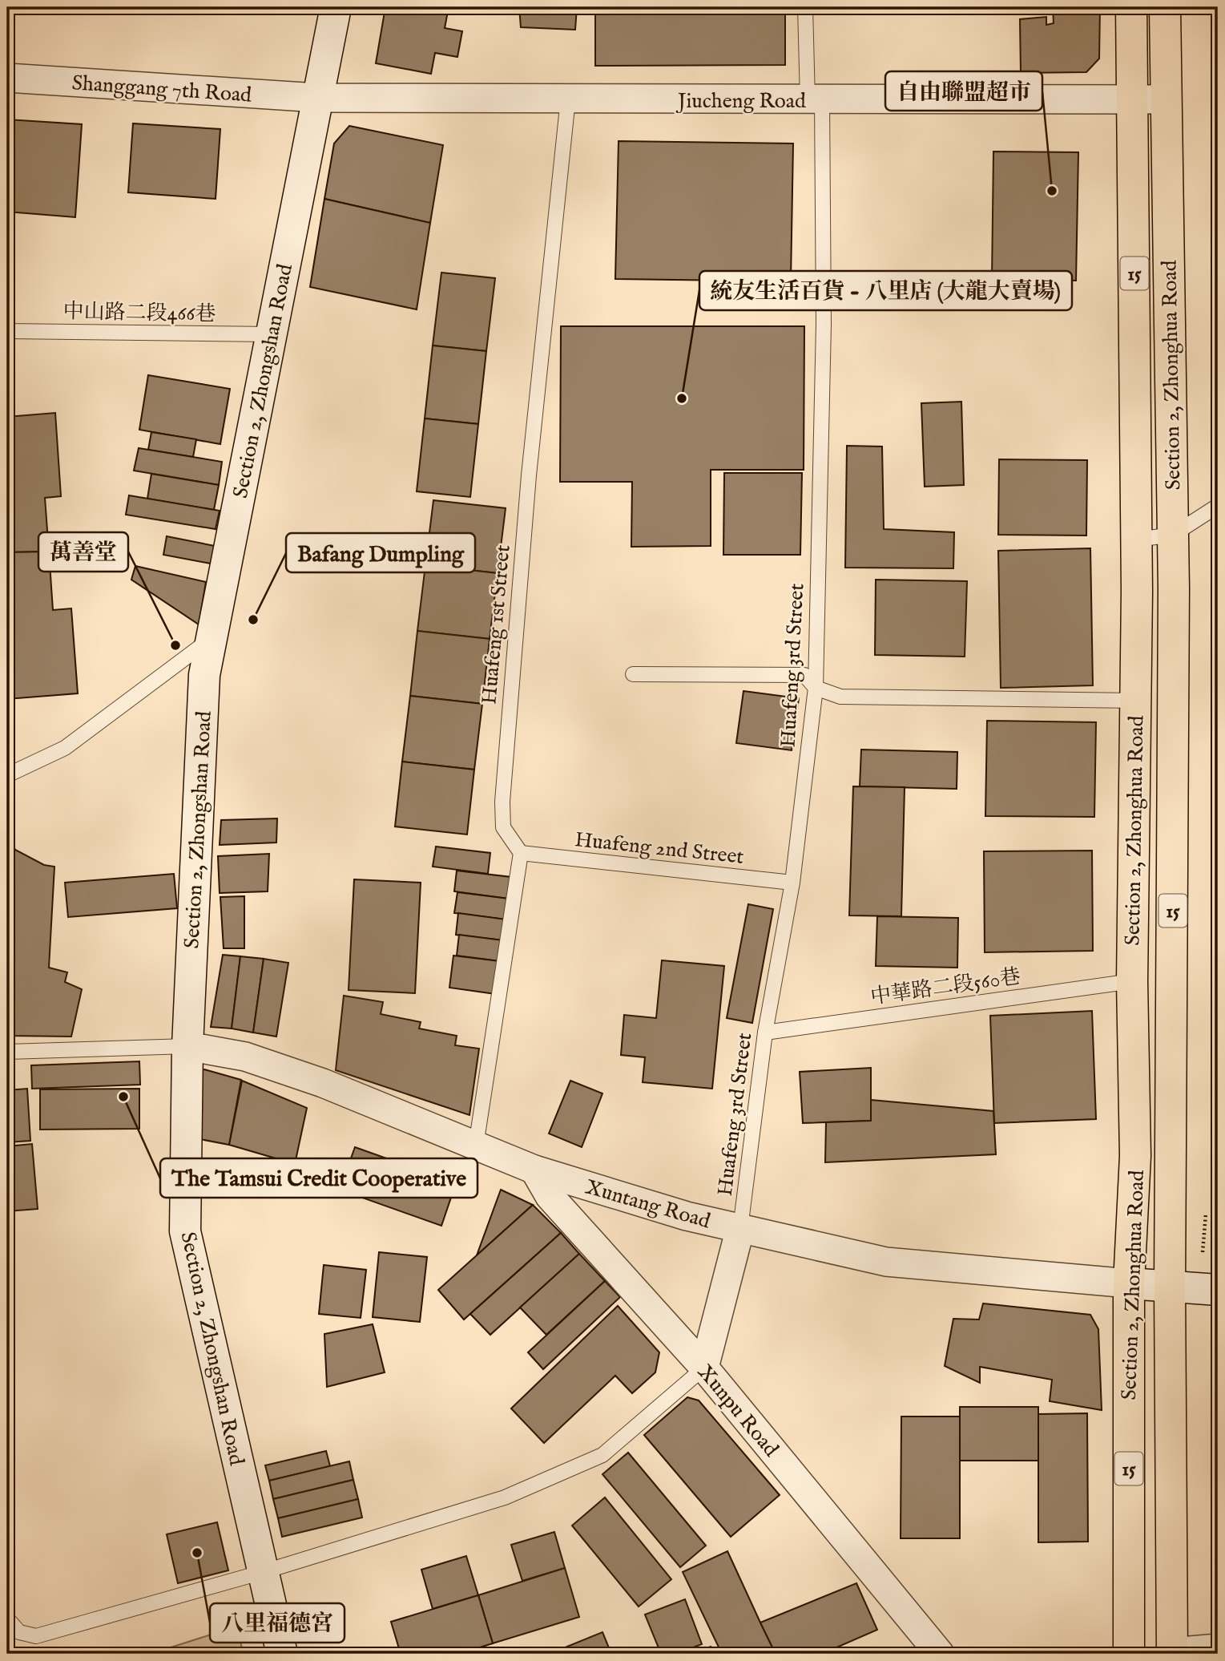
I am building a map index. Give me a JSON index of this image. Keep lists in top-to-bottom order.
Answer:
{
  "streets": {
    "main road": ["15", "Section 2, Zhonghua Road", "Section 2, Zhongshan Road"],
    "street": [
      "Shanggang 7th Road",
      "Jiucheng Road",
      "Xuntang Road",
      "Xunpu Road"
    ],
    "lane": [
      "中山路二段466巷",
      "Huafeng 1st Street",
      "Huafeng 3rd Street",
      "Huafeng 2nd Street",
      "中華路二段560巷"
    ]
  },
  "crossings": [
    ["Shanggang 7th Road", "Jiucheng Road"],
    ["Shanggang 7th Road", "Section 2, Zhongshan Road"],
    ["Jiucheng Road", "Section 2, Zhonghua Road"],
    ["Jiucheng Road", "Section 2, Zhongshan Road"],
    ["Jiucheng Road", "Huafeng 1st Street"],
    ["Jiucheng Road", "Huafeng 3rd Street"],
    ["中山路二段466巷", "Section 2, Zhongshan Road"],
    ["Section 2, Zhonghua Road", "中華路二段560巷"],
    ["Section 2, Zhonghua Road", "Xuntang Road"],
    ["Section 2, Zhongshan Road", "Xuntang Road"],
    ["Huafeng 1st Street", "Huafeng 2nd Street"],
    ["Huafeng 3rd Street", "Huafeng 2nd Street"],
    ["Huafeng 3rd Street", "中華路二段560巷"],
    ["Huafeng 3rd Street", "Xuntang Road"],
    ["Xuntang Road", "Xunpu Road"]
  ],
  "places": [
    "自由聯盟超市",
    "統友生活百貨 - 八里店 (大龍大賣場)",
    "Bafang Dumpling",
    "萬善堂",
    "The Tamsui Credit Cooperative",
    "八里福德宮"
  ]
}
